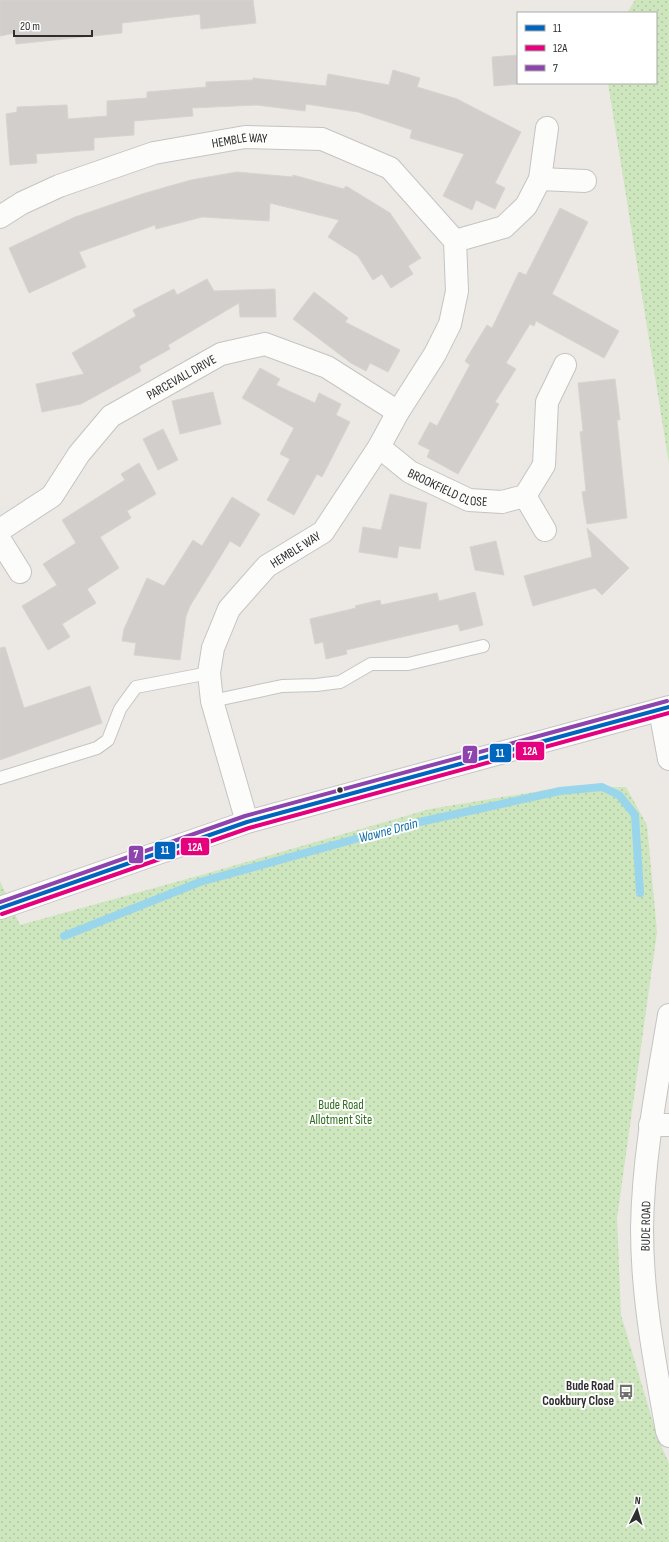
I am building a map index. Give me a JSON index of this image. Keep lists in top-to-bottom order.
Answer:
{
  "streets": {
    "street": [
      "HEMBLE WAY",
      "PARCEVALL DRIVE",
      "BROOKFIELD CLOSE",
      "BUDE ROAD"
    ]
  },
  "crossings": [
    ["HEMBLE WAY", "PARCEVALL DRIVE"],
    ["HEMBLE WAY", "BROOKFIELD CLOSE"]
  ],
  "water": ["Wawne Drain"],
  "parks": ["Bude Road Allotment Site"],
  "places": {
    "bus stop": ["Bude Road Cookbury Close"]
  },
  "lines": ["transit line 7", "transit line 11", "transit line 12A"],
  "legend": ["11", "12A", "7"],
  "scale_bar": "20 m",
  "north": "top"
}
